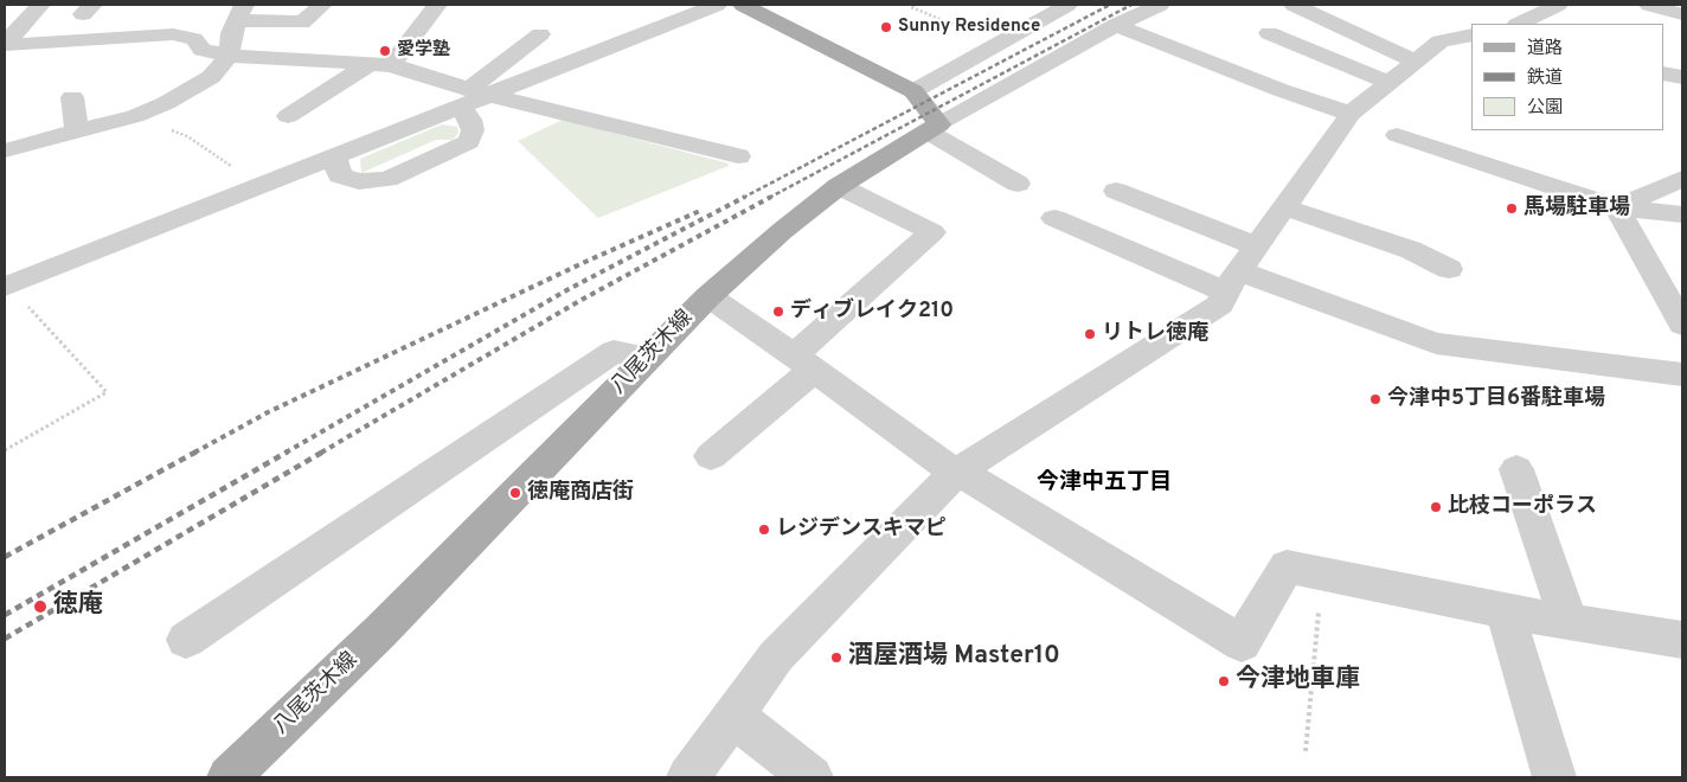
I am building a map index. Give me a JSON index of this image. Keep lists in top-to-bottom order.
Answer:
{
  "streets": {
    "main road": ["八尾茨木線"]
  },
  "districts": ["今津中五丁目"],
  "places": [
    "Sunny Residence",
    "愛学塾",
    "馬場駐車場",
    "ディブレイク210",
    "リトレ徳庵",
    "今津中5丁目6番駐車場",
    "徳庵商店街",
    "比枝コーポラス",
    "レジデンスキマピ",
    "徳庵",
    "酒屋酒場 Master10",
    "今津地車庫"
  ],
  "legend": ["道路", "鉄道", "公園"]
}
